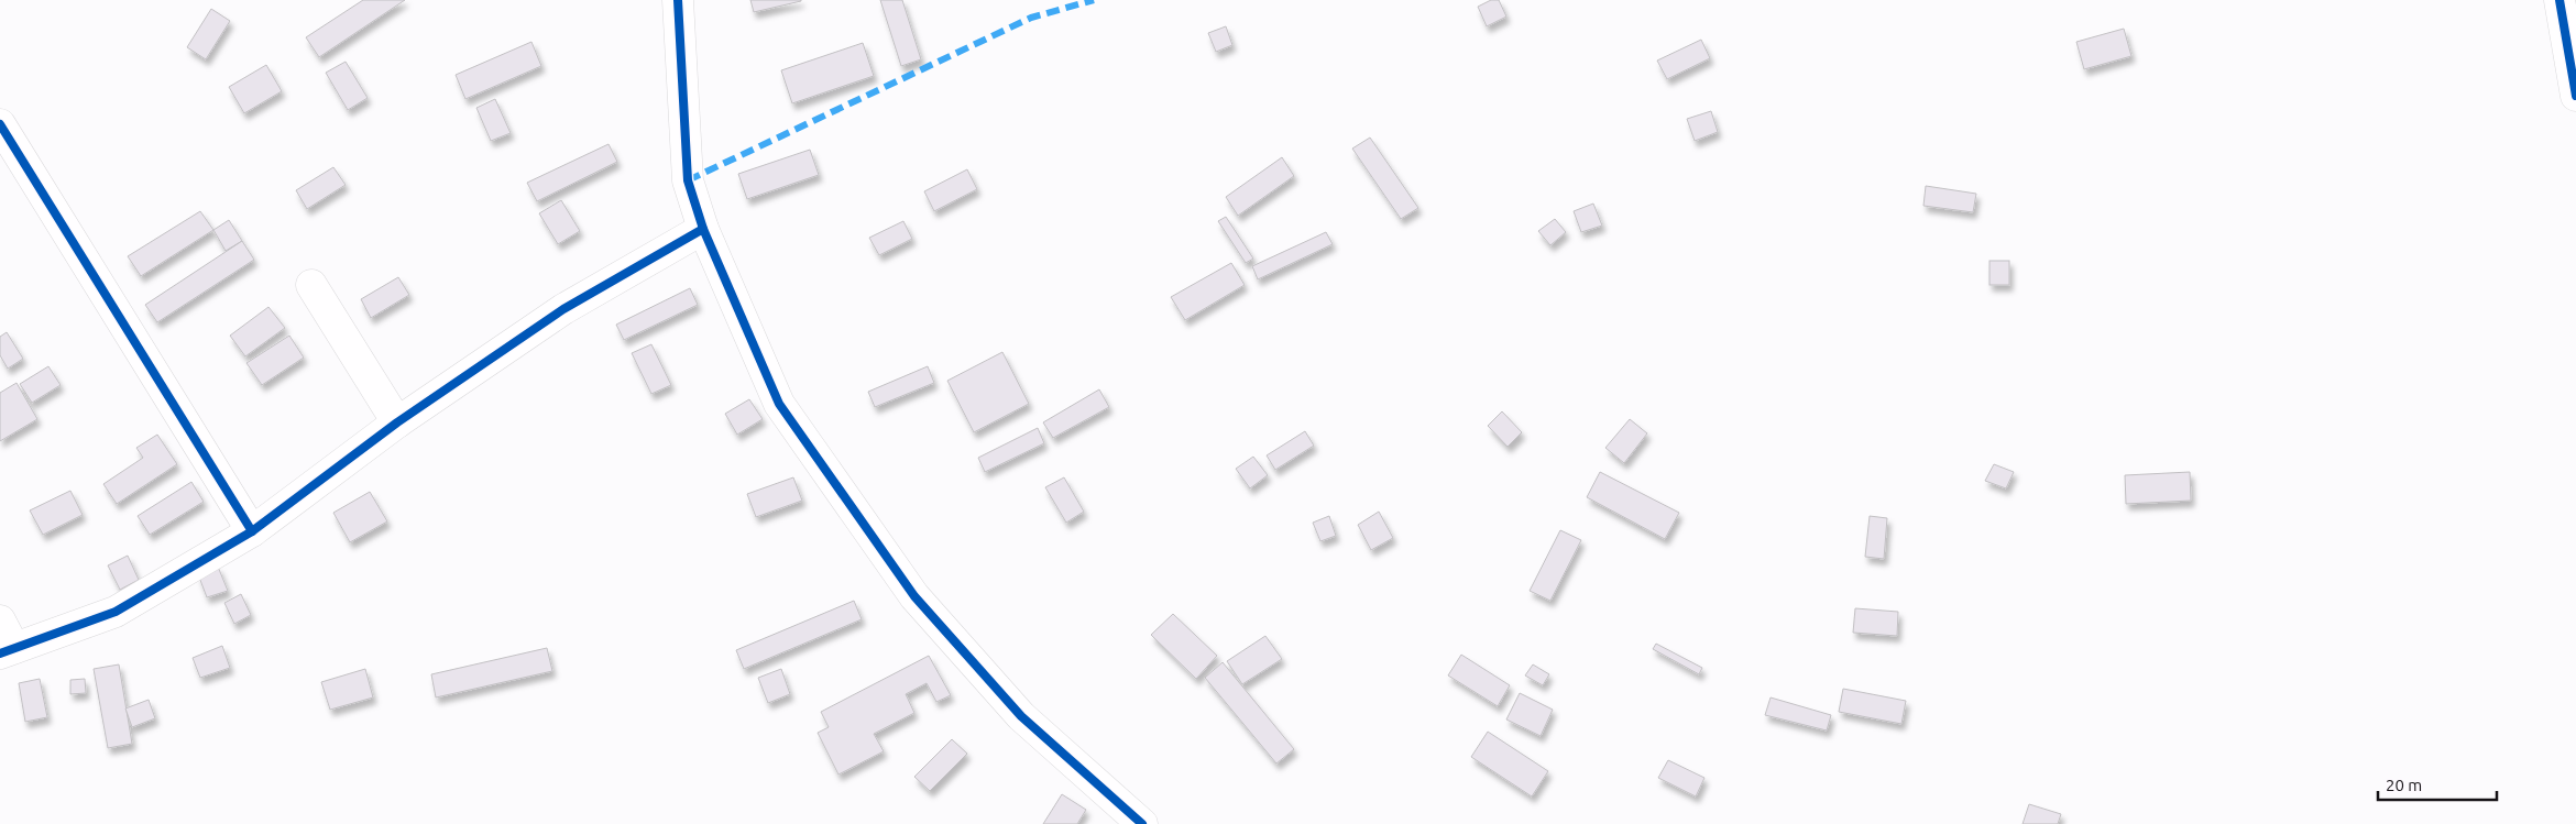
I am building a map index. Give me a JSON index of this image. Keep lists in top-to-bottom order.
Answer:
{
  "scale_bar": "20 m"
}
